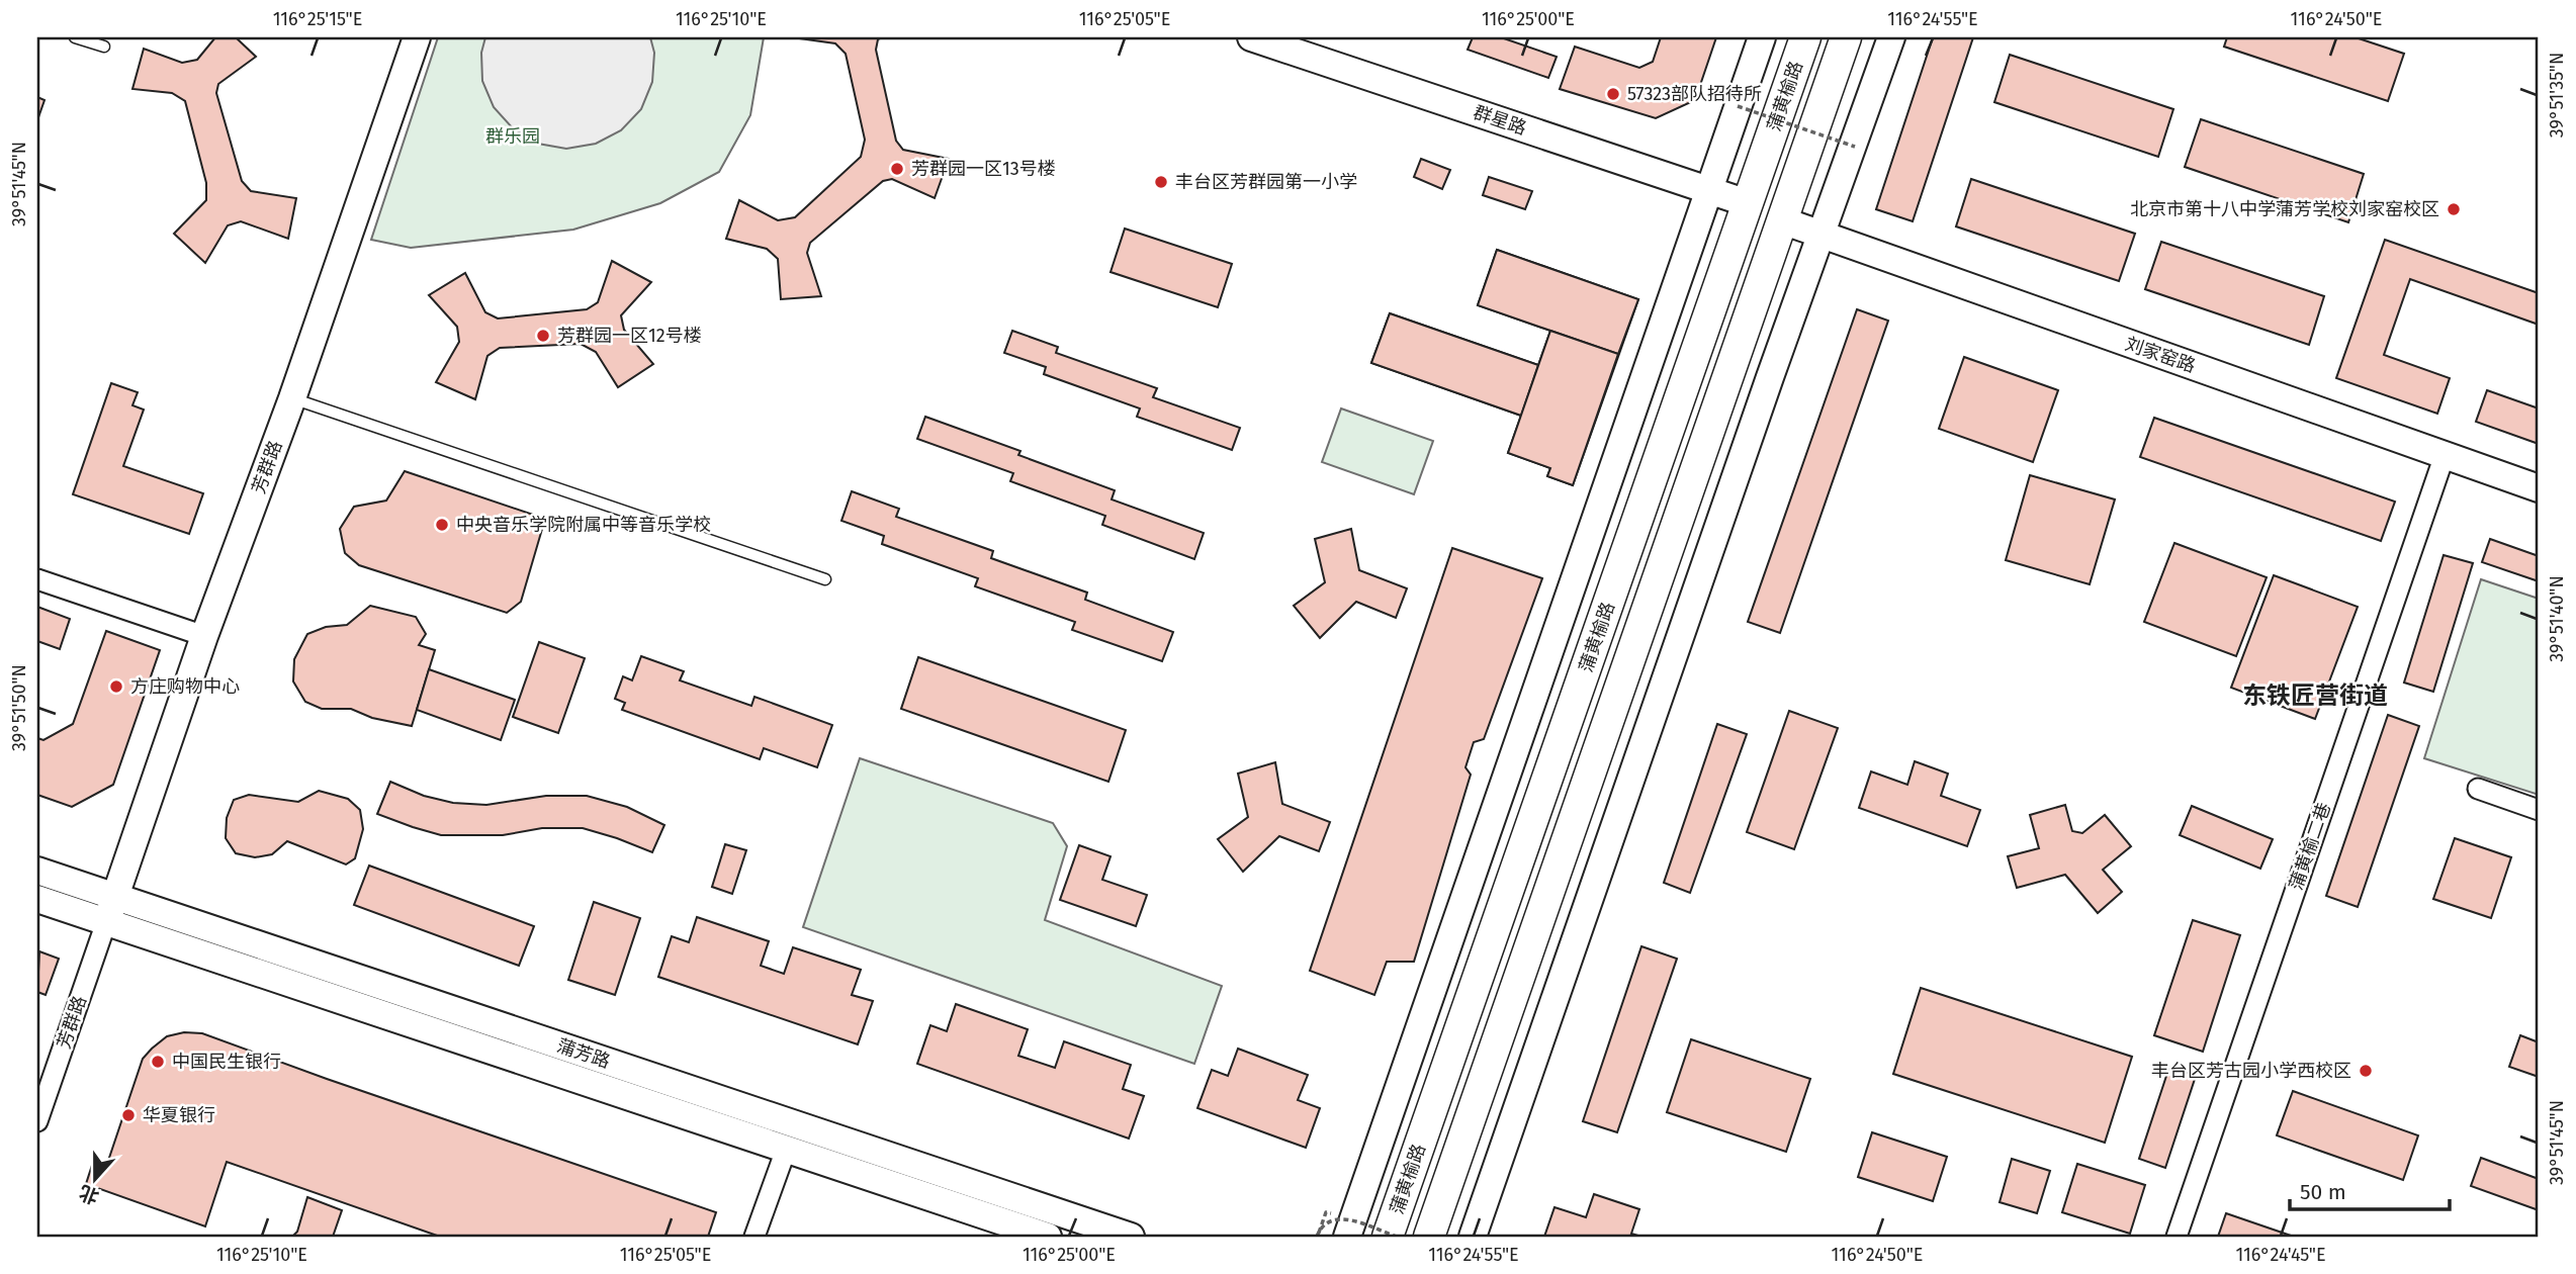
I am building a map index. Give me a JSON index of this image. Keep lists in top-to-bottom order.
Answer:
{
  "streets": {
    "main road": ["蒲黄榆路"],
    "street": [
      "群星路",
      "刘家窑路",
      "芳群路",
      "蒲黄榆二巷",
      "蒲芳路"
    ]
  },
  "crossings": [
    ["蒲黄榆路", "群星路"],
    ["刘家窑路", "蒲黄榆二巷"],
    ["芳群路", "蒲芳路"]
  ],
  "districts": ["东铁匠营街道"],
  "parks": ["群乐园"],
  "places": [
    "57323部队招待所",
    "芳群园一区13号楼",
    "丰台区芳群园第一小学",
    "北京市第十八中学蒲芳学校刘家窑校区",
    "芳群园一区12号楼",
    "中央音乐学院附属中等音乐学校",
    "方庄购物中心",
    "中国民生银行",
    "丰台区芳古园小学西校区",
    "华夏银行"
  ],
  "scale_bar": "50 m",
  "north": "bottom",
  "coordinates": [
    "116°25'15\"E",
    "116°25'10\"E",
    "116°25'05\"E",
    "116°25'00\"E",
    "116°24'55\"E",
    "116°24'50\"E",
    "39°51'35\"N",
    "39°51'45\"N",
    "39°51'40\"N",
    "39°51'50\"N",
    "116°24'45\"E"
  ]
}
